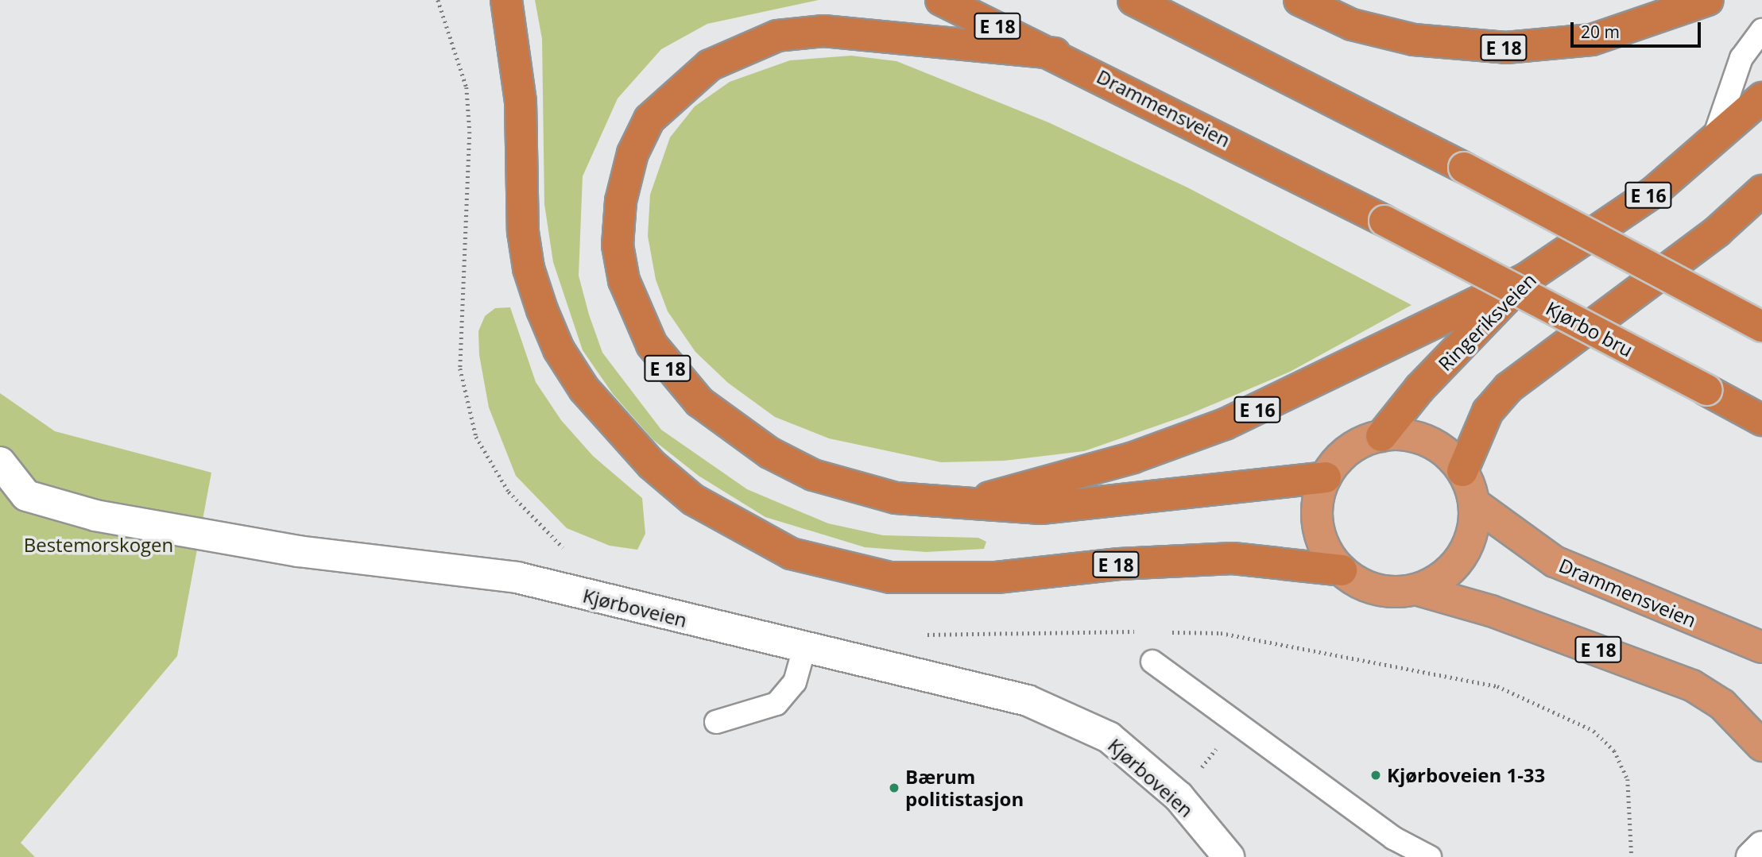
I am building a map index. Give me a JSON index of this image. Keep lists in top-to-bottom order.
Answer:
{
  "streets": {
    "highway": [
      "E 18",
      "Drammensveien",
      "E 16",
      "Ringeriksveien",
      "Kjørbo bru"
    ],
    "street": ["Kjørboveien"]
  },
  "crossings": [
    ["E 18", "Drammensveien"],
    ["E 18", "E 16"],
    ["E 18", "Ringeriksveien"],
    ["Drammensveien", "Ringeriksveien"],
    ["Drammensveien", "Kjørbo bru"],
    ["E 16", "Ringeriksveien"]
  ],
  "parks": ["Bestemorskogen"],
  "places": ["Kjørboveien 1-33", "Bærum politistasjon"],
  "scale_bar": "20 m"
}
